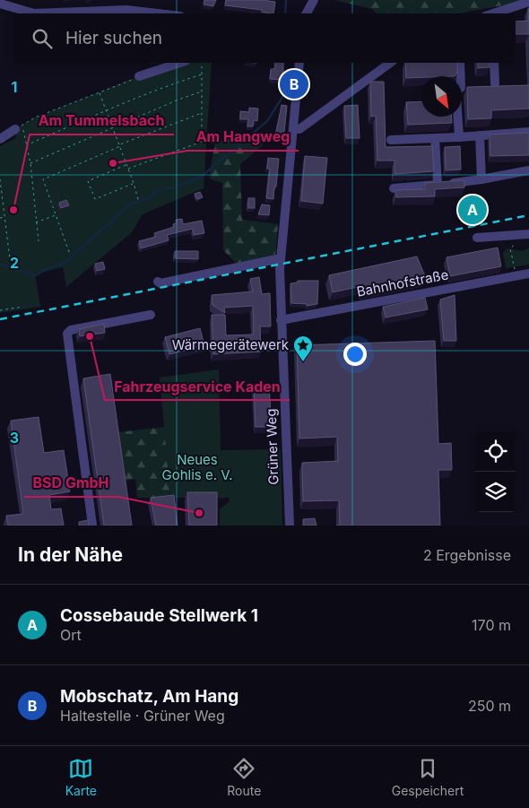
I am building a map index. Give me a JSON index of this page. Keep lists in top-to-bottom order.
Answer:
{
  "streets": {
    "street": ["Bahnhofstraße", "Grüner Weg"]
  },
  "crossings": [
    ["Bahnhofstraße", "Grüner Weg"]
  ],
  "parks": ["Neues Gohlis e. V."],
  "places": {
    "other": [
      "Am Hangweg",
      "Am Tummelsbach",
      "Fahrzeugservice Kaden",
      "BSD GmbH"
    ],
    "place": ["Wärmegerätewerk"]
  },
  "north": "bottom right",
  "page": {
    "search": "Hier suchen",
    "pins": ["B", "A"],
    "heading": ["In der Nähe", "2 Ergebnisse"],
    "list": [
      {
        "mark": "A",
        "name": "Cossebaude Stellwerk 1",
        "note": "Ort",
        "value": "170 m"
      },
      {
        "mark": "B",
        "name": "Mobschatz, Am Hang",
        "note": "Haltestelle · Grüner Weg",
        "value": "250 m"
      }
    ],
    "nav": ["Karte", "Route", "Gespeichert"]
  },
  "grid": {
    "rows": ["1", "2", "3"]
  }
}
